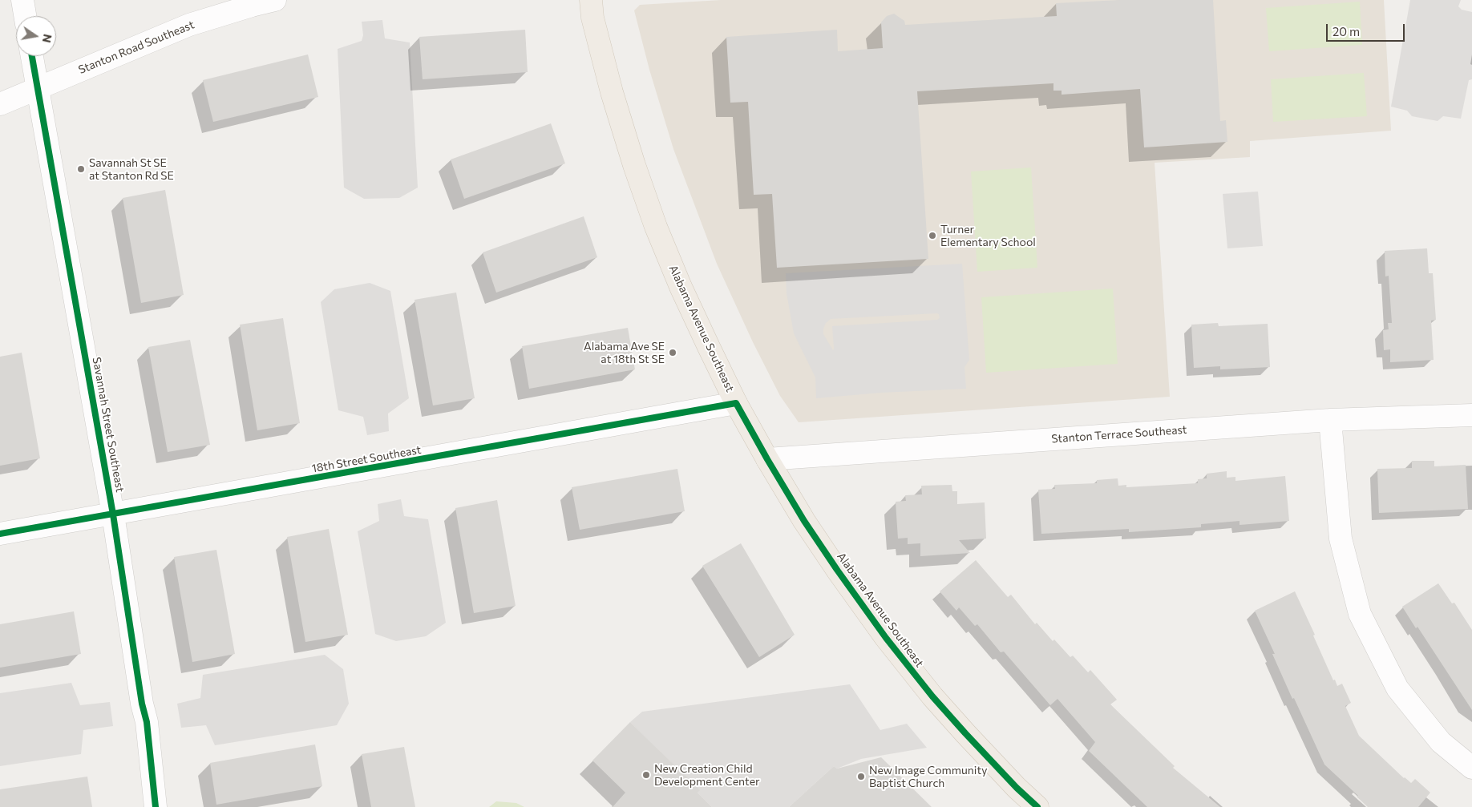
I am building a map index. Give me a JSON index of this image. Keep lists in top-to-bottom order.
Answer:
{
  "streets": {
    "main road": ["Alabama Avenue Southeast"],
    "street": [
      "Stanton Road Southeast",
      "Savannah Street Southeast",
      "Stanton Terrace Southeast",
      "18th Street Southeast"
    ]
  },
  "crossings": [
    ["Stanton Road Southeast", "Savannah Street Southeast"],
    ["Alabama Avenue Southeast", "Stanton Terrace Southeast"],
    ["Alabama Avenue Southeast", "18th Street Southeast"],
    ["Savannah Street Southeast", "18th Street Southeast"]
  ],
  "places": [
    "Savannah St SE at Stanton Rd SE",
    "Turner Elementary School",
    "Alabama Ave SE at 18th St SE",
    "New Creation Child Development Center",
    "New Image Community Baptist Church"
  ],
  "scale_bar": "20 m",
  "north": "right"
}
